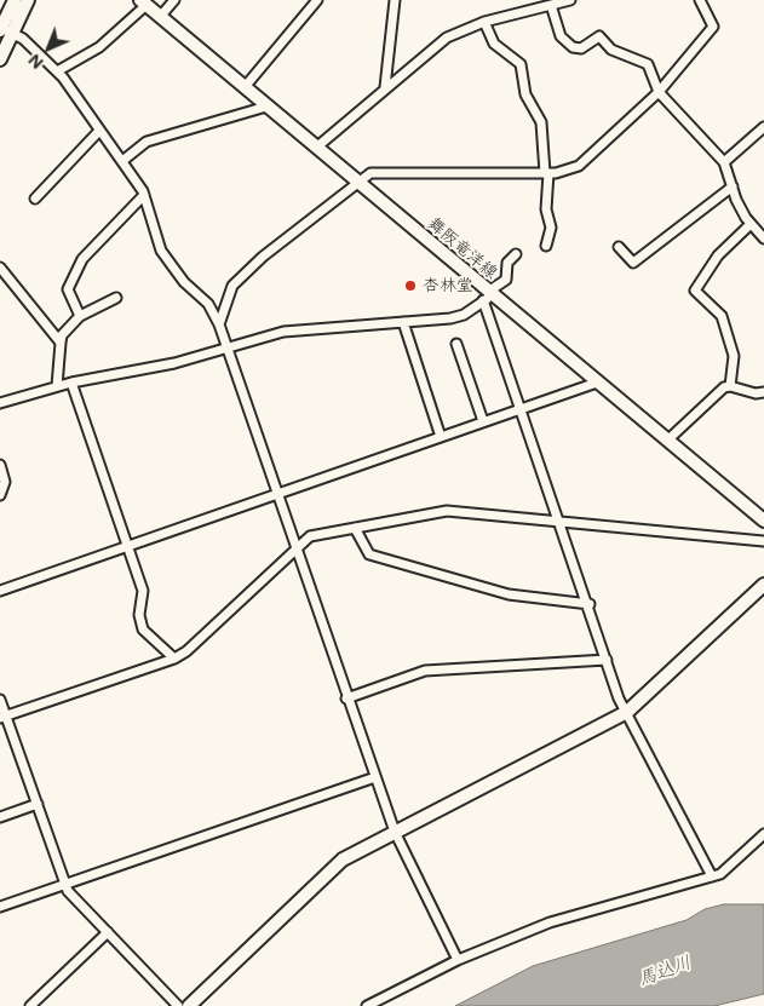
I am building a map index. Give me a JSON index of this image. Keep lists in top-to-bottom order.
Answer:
{
  "streets": {
    "street": ["舞阪竜洋線"]
  },
  "water": ["馬込川"],
  "places": ["杏林堂"],
  "north": "bottom left"
}
